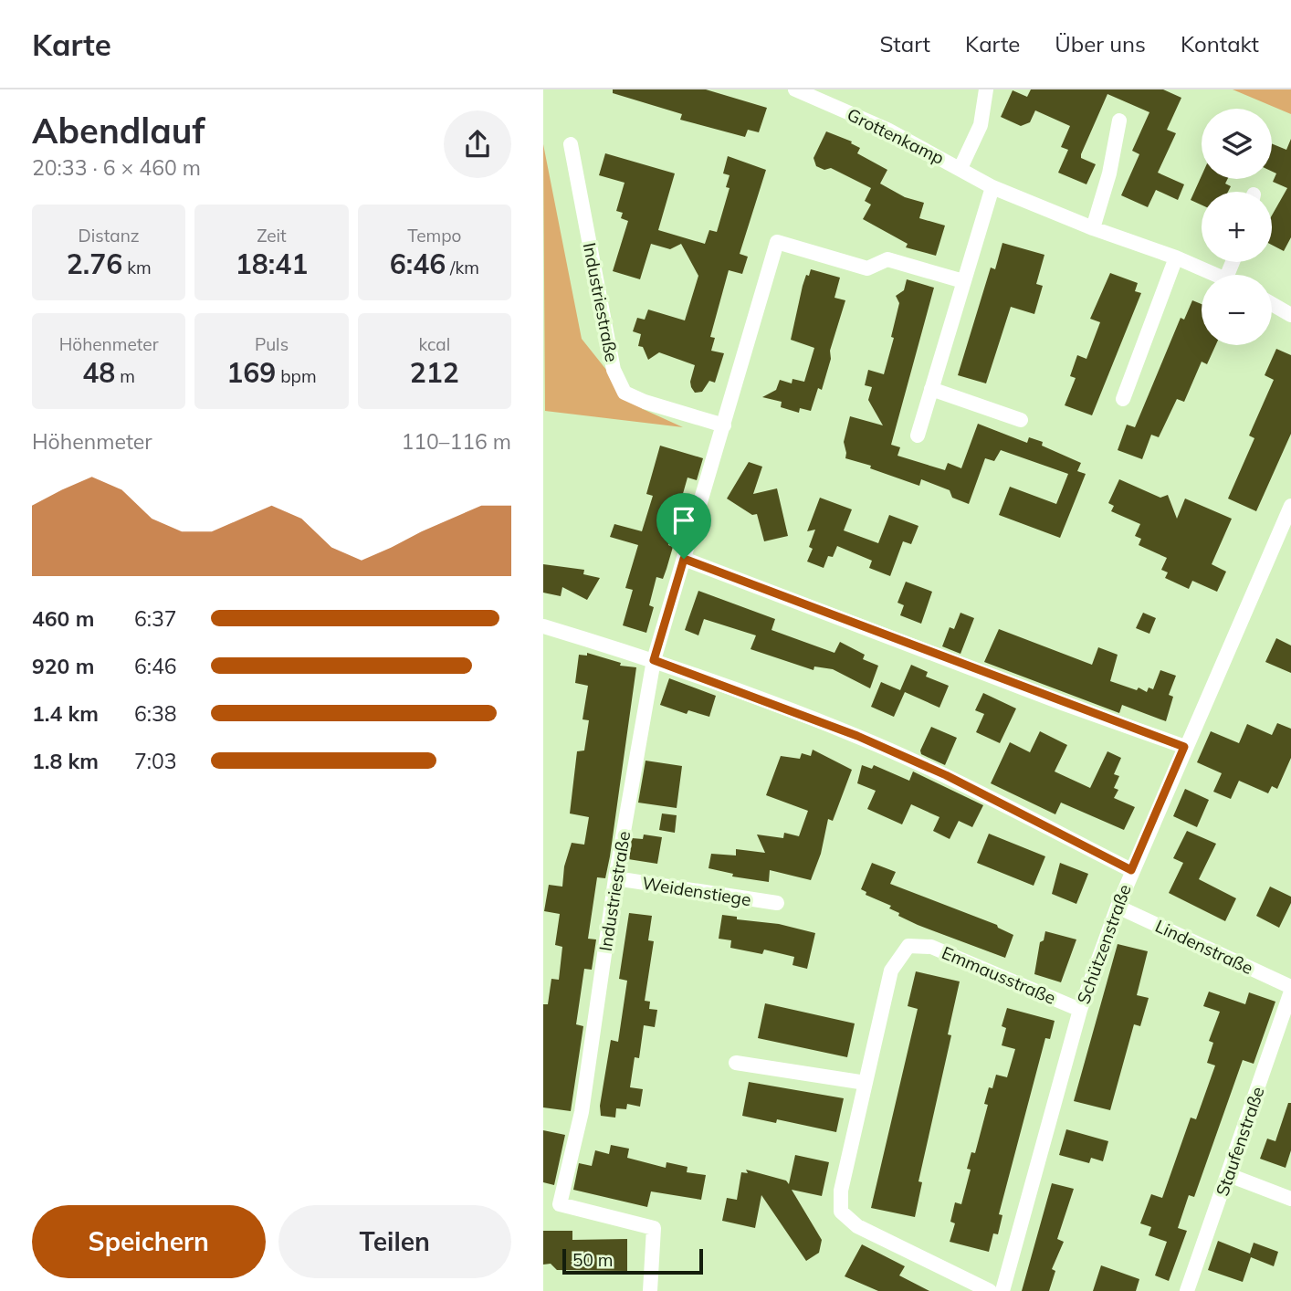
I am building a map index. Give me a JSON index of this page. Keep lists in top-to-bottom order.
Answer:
{
  "streets": {
    "street": [
      "Grottenkamp",
      "Industriestraße",
      "Weidenstiege",
      "Schützenstraße",
      "Lindenstraße",
      "Emmausstraße",
      "Staufenstraße"
    ]
  },
  "crossings": [
    ["Industriestraße", "Weidenstiege"],
    ["Schützenstraße", "Lindenstraße"],
    ["Schützenstraße", "Emmausstraße"]
  ],
  "scale_bar": "50 m",
  "page": {
    "header": "Karte",
    "nav": [
      "Start",
      "Karte",
      "Über uns",
      "Kontakt"
    ],
    "heading": ["Abendlauf", "20:33 · 6 × 460 m"],
    "map_buttons": ["+", "−"],
    "stats": [
      ["Distanz", "2.76 km"],
      ["Zeit", "18:41"],
      ["Tempo", "6:46 /km"],
      ["Höhenmeter", "48 m"],
      ["Puls", "169 bpm"],
      ["kcal", "212"]
    ],
    "chart": ["Höhenmeter", "110–116 m"],
    "list": [
      {
        "name": "460 m",
        "note": "6:37"
      },
      {
        "name": "920 m",
        "note": "6:46"
      },
      {
        "name": "1.4 km",
        "note": "6:38"
      },
      {
        "name": "1.8 km",
        "note": "7:03"
      }
    ],
    "buttons": ["Speichern", "Teilen"],
    "scale": "50 m"
  }
}
